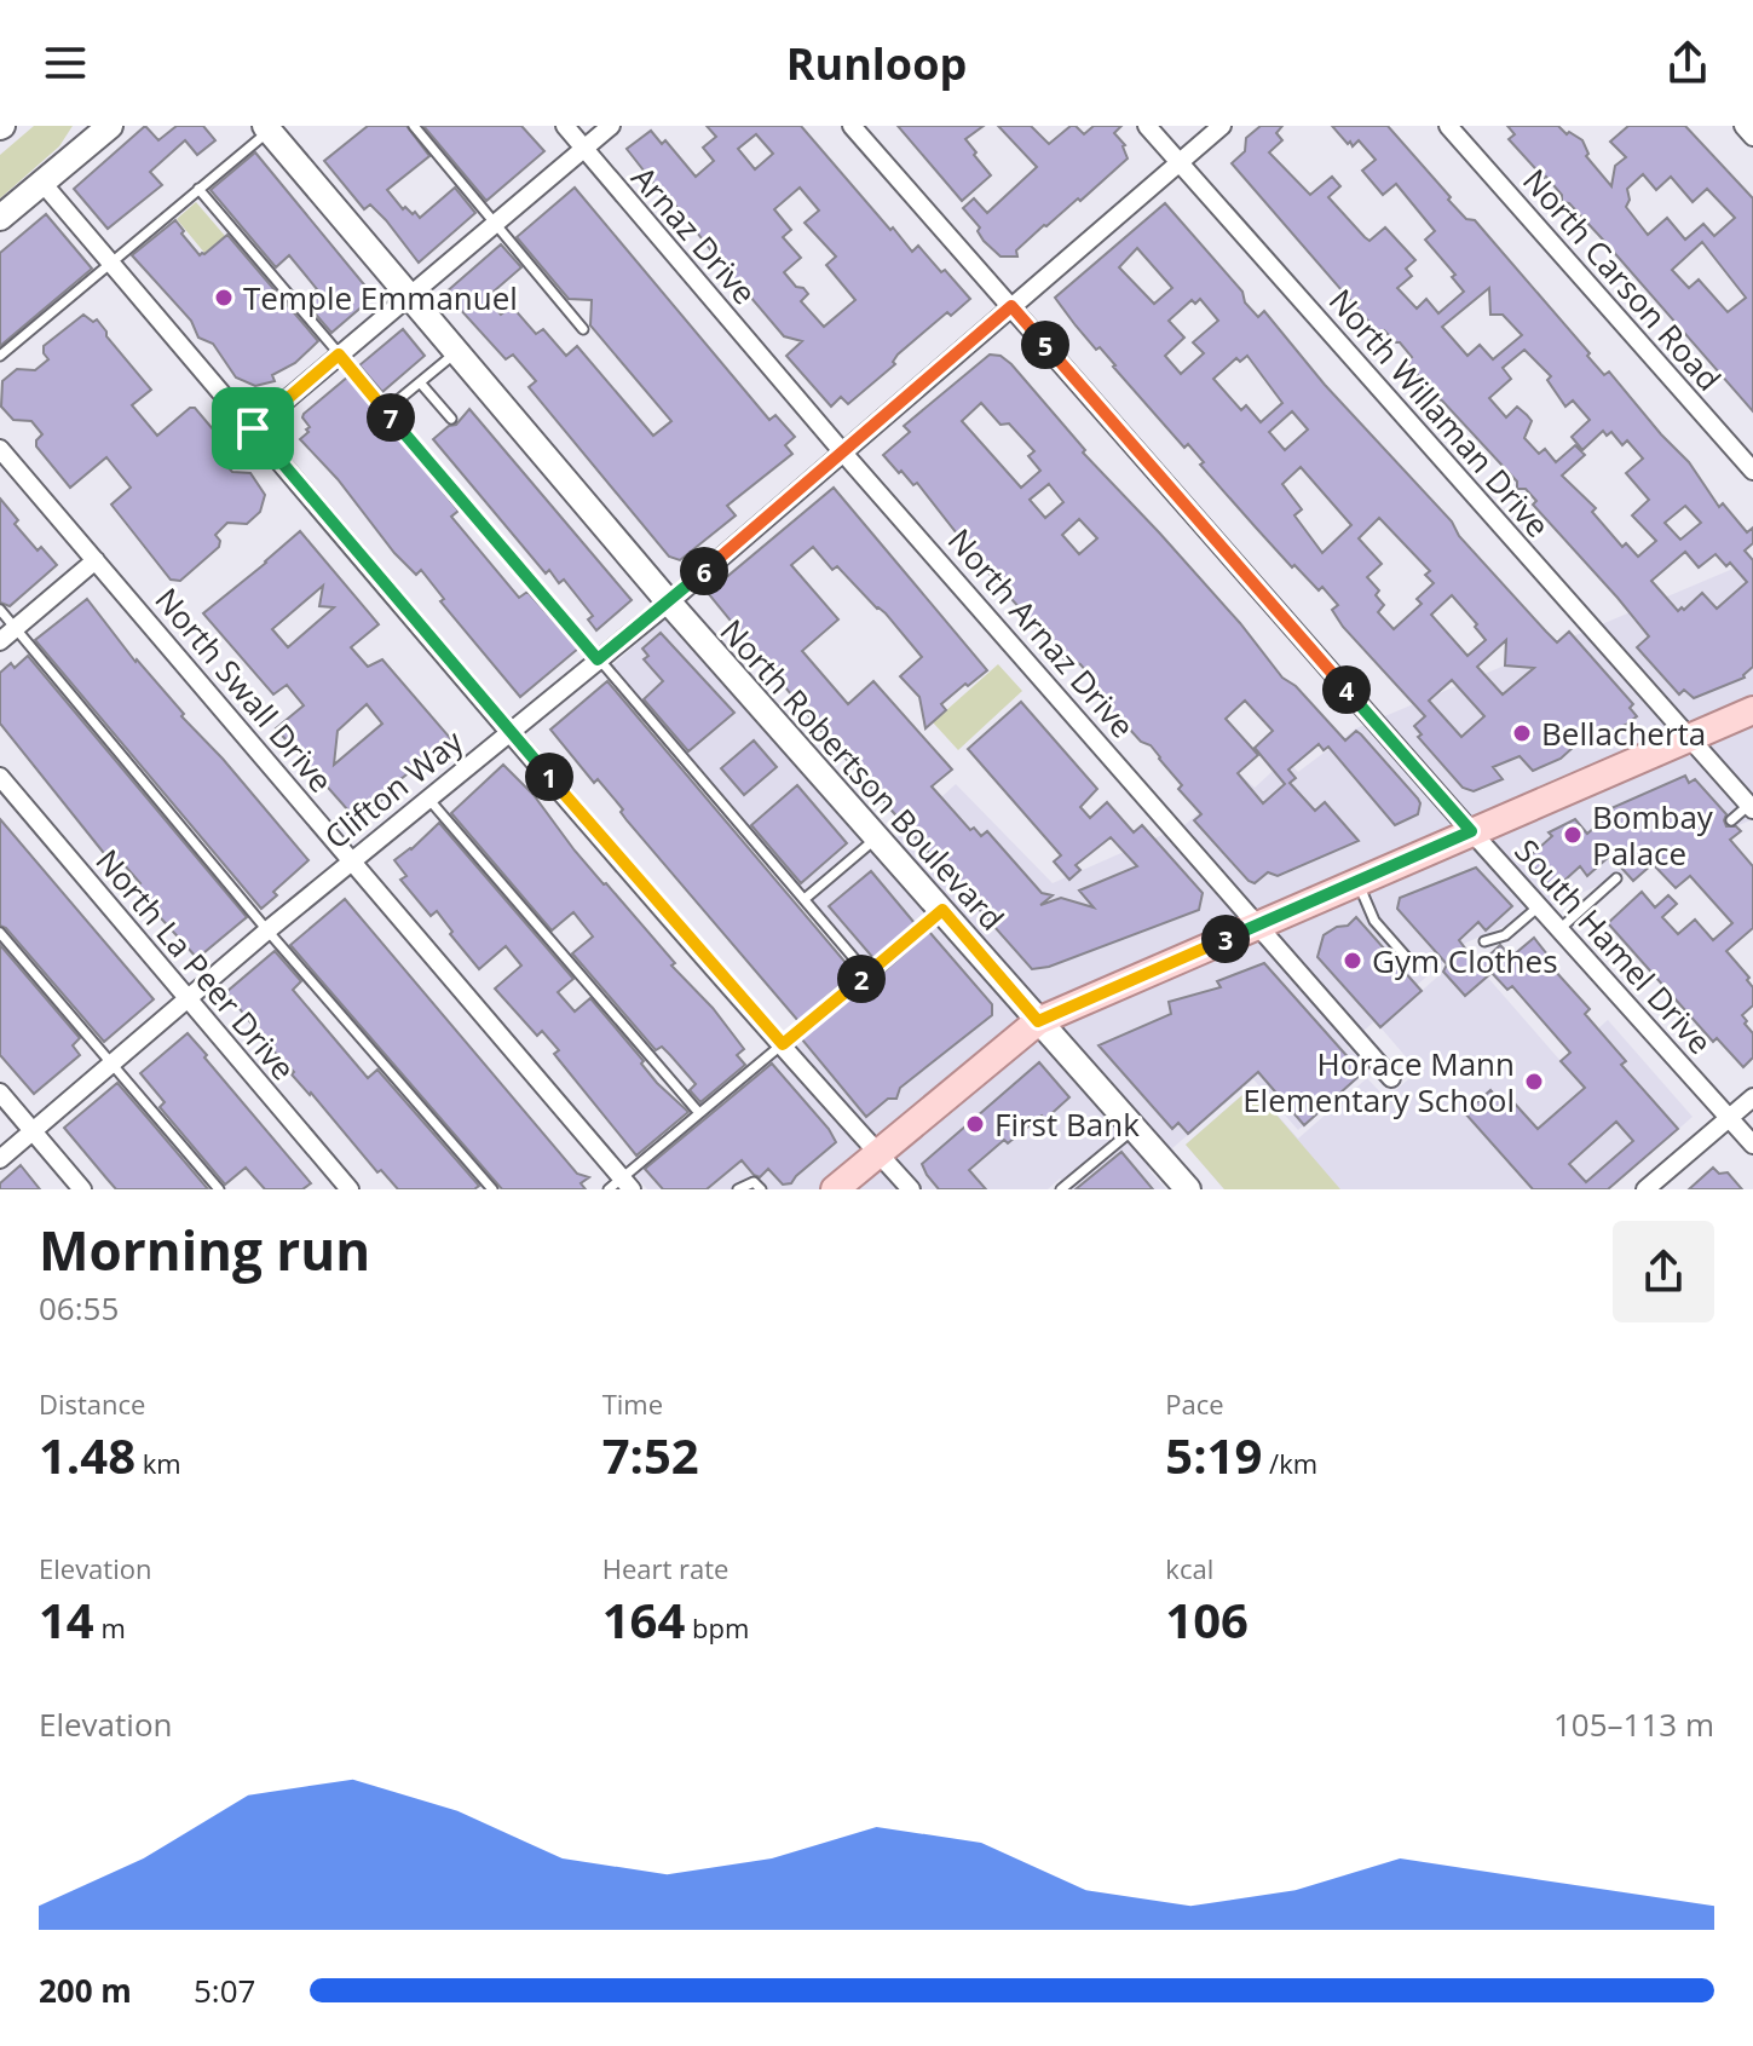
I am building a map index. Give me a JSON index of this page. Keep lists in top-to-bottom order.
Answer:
{
  "streets": {
    "main road": ["North Robertson Boulevard"],
    "street": [
      "Arnaz Drive",
      "North Carson Road",
      "North Willaman Drive",
      "North Arnaz Drive",
      "North Swall Drive",
      "Clifton Way",
      "South Hamel Drive",
      "North La Peer Drive"
    ]
  },
  "crossings": [
    ["Arnaz Drive", "North Arnaz Drive"],
    ["North Willaman Drive", "Clifton Way"],
    ["North Arnaz Drive", "Clifton Way"],
    ["North Swall Drive", "Clifton Way"],
    ["North Robertson Boulevard", "Clifton Way"],
    ["Clifton Way", "South Hamel Drive"],
    ["Clifton Way", "North La Peer Drive"]
  ],
  "places": [
    "Temple Emmanuel",
    "Bellacherta",
    "Bombay Palace",
    "Gym Clothes",
    "Horace Mann Elementary School",
    "First Bank"
  ],
  "page": {
    "header": "Runloop",
    "pins": [
      "5",
      "7",
      "6",
      "4",
      "1",
      "3",
      "2"
    ],
    "heading": ["Morning run", "06:55"],
    "stats": [
      ["Distance", "1.48 km"],
      ["Time", "7:52"],
      ["Pace", "5:19 /km"],
      ["Elevation", "14 m"],
      ["Heart rate", "164 bpm"],
      ["kcal", "106"]
    ],
    "chart": ["Elevation", "105–113 m"],
    "list": [
      {
        "name": "200 m",
        "note": "5:07"
      }
    ]
  }
}
